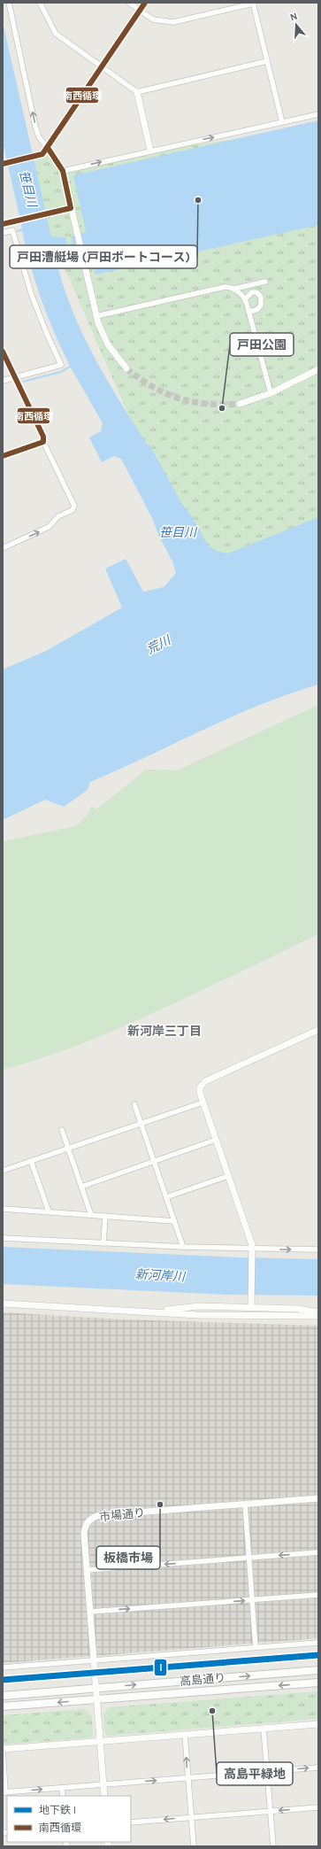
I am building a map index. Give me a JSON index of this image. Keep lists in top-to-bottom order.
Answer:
{
  "streets": {
    "main road": ["高島通り"],
    "street": ["市場通り"]
  },
  "crossings": [
    ["市場通り", "高島通り"]
  ],
  "districts": ["新河岸三丁目"],
  "water": ["笹目川", "荒川", "新河岸川"],
  "places": [
    "戸田漕艇場 (戸田ボートコース)",
    "戸田公園",
    "板橋市場",
    "高島平緑地"
  ],
  "lines": ["transit line 南西循環", "metro line I"],
  "legend": ["地下鉄 I", "南西循環"],
  "north": "top"
}
